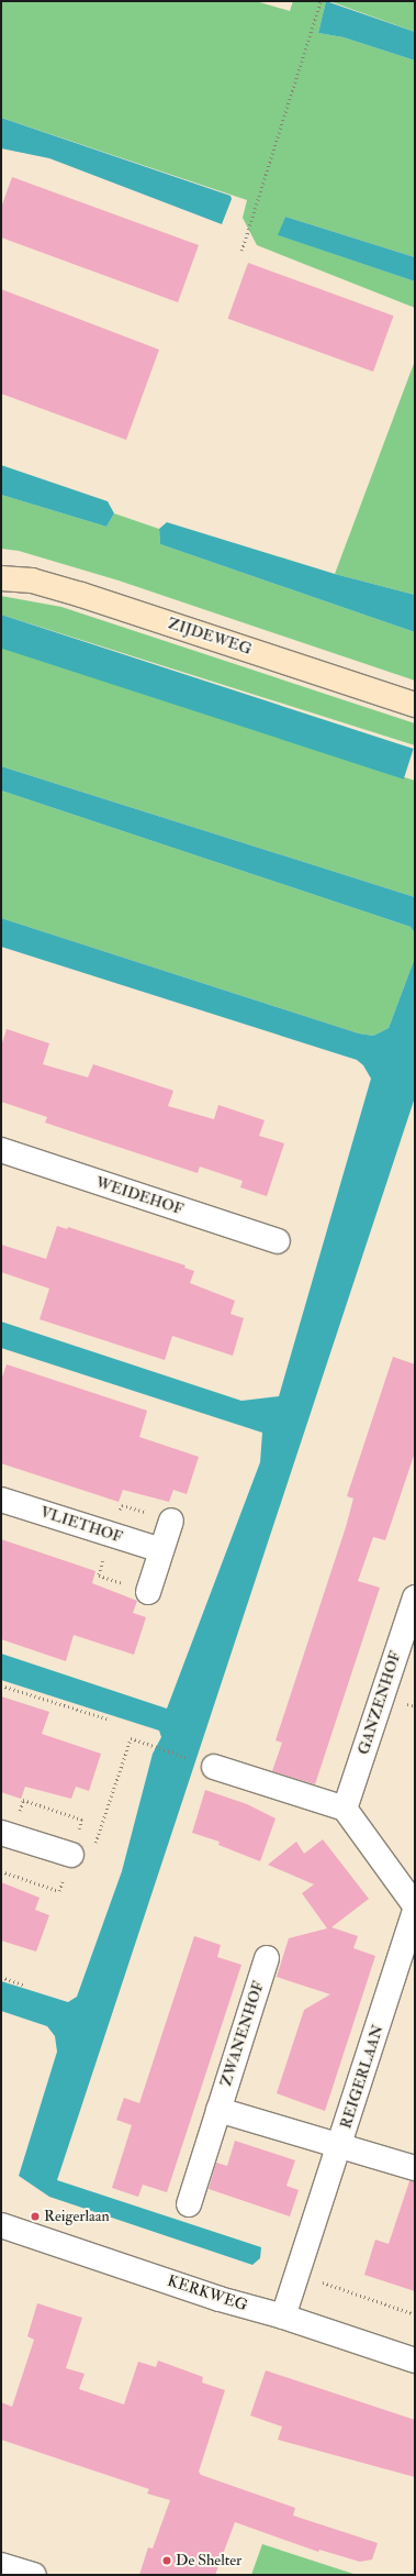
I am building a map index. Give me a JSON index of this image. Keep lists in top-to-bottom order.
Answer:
{
  "streets": {
    "main road": ["ZIJDEWEG"],
    "street": [
      "WEIDEHOF",
      "VLIETHOF",
      "GANZENHOF",
      "ZWANENHOF",
      "REIGERLAAN",
      "KERKWEG"
    ]
  },
  "crossings": [
    ["REIGERLAAN", "KERKWEG"]
  ],
  "places": ["Reigerlaan", "De Shelter"]
}
